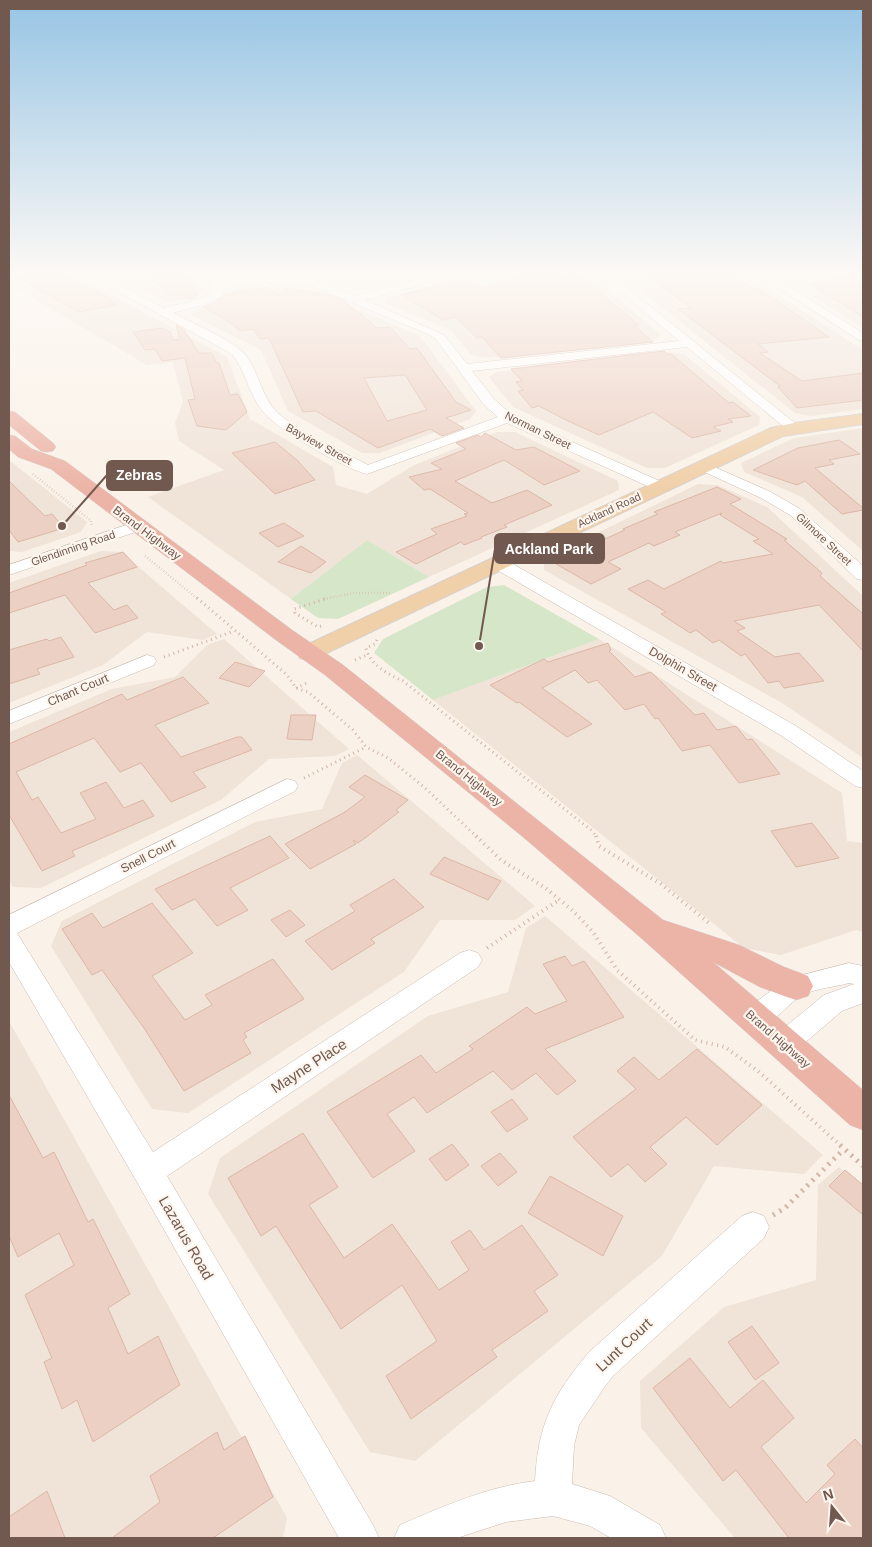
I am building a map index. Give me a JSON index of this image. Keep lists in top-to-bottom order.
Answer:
{
  "streets": {
    "highway": ["Brand Highway"],
    "main road": ["Ackland Road"],
    "street": [
      "Norman Street",
      "Bayview Street",
      "Gilmore Street",
      "Glendinning Road",
      "Dolphin Street",
      "Chant Court",
      "Snell Court",
      "Mayne Place",
      "Lazarus Road",
      "Lunt Court"
    ]
  },
  "crossings": [
    ["Norman Street", "Bayview Street"],
    ["Norman Street", "Ackland Road"],
    ["Ackland Road", "Brand Highway"],
    ["Ackland Road", "Gilmore Street"],
    ["Ackland Road", "Dolphin Street"],
    ["Brand Highway", "Glendinning Road"],
    ["Mayne Place", "Lazarus Road"]
  ],
  "places": ["Zebras", "Ackland Park"],
  "north": "top"
}
